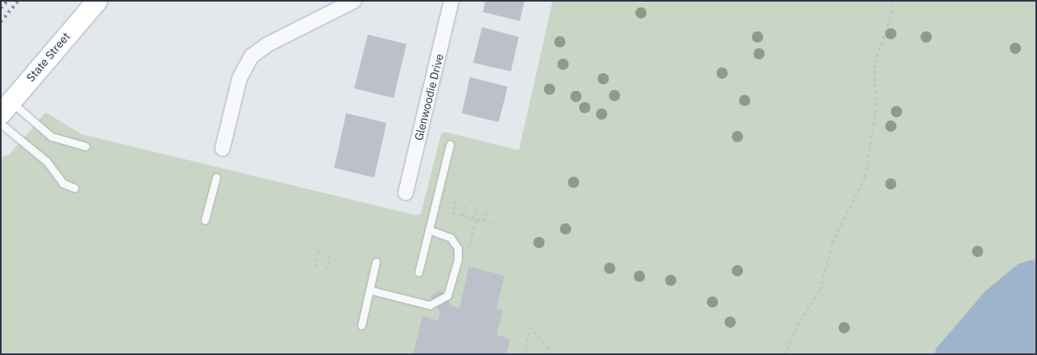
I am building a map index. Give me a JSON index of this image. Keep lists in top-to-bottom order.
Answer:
{
  "streets": {
    "street": ["State Street", "Glenwoodie Drive"]
  }
}
